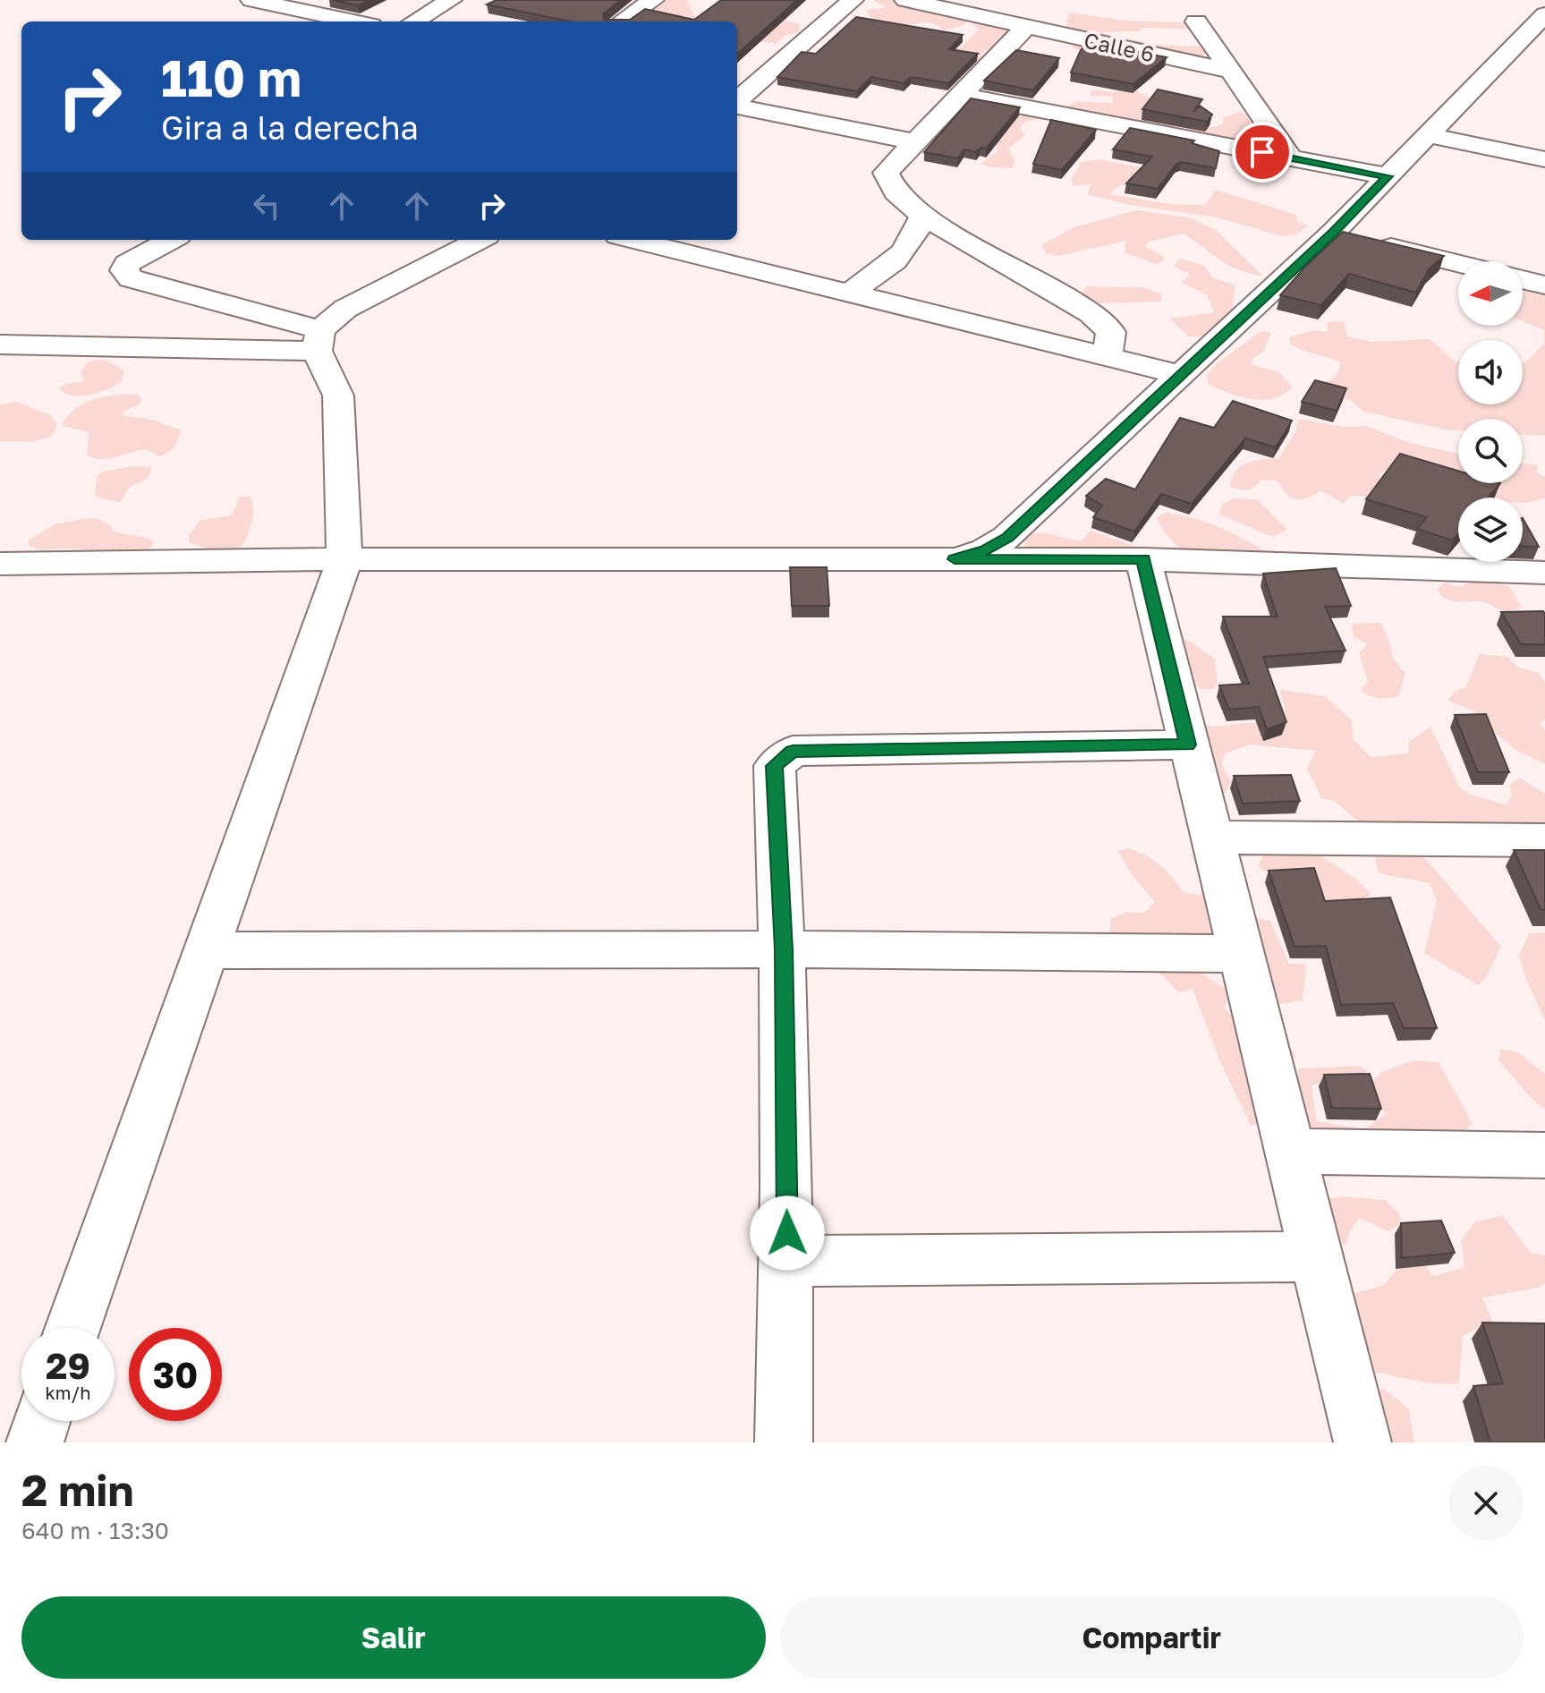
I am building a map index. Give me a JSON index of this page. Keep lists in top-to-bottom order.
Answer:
{
  "streets": {
    "street": ["Calle 6"]
  },
  "north": "left",
  "page": {
    "turn": ["110 m", "Gira a la derecha"],
    "speed": "29 km/h",
    "limit": "30",
    "heading": ["2 min", "640 m · 13:30"],
    "buttons": ["Salir", "Compartir"]
  }
}
